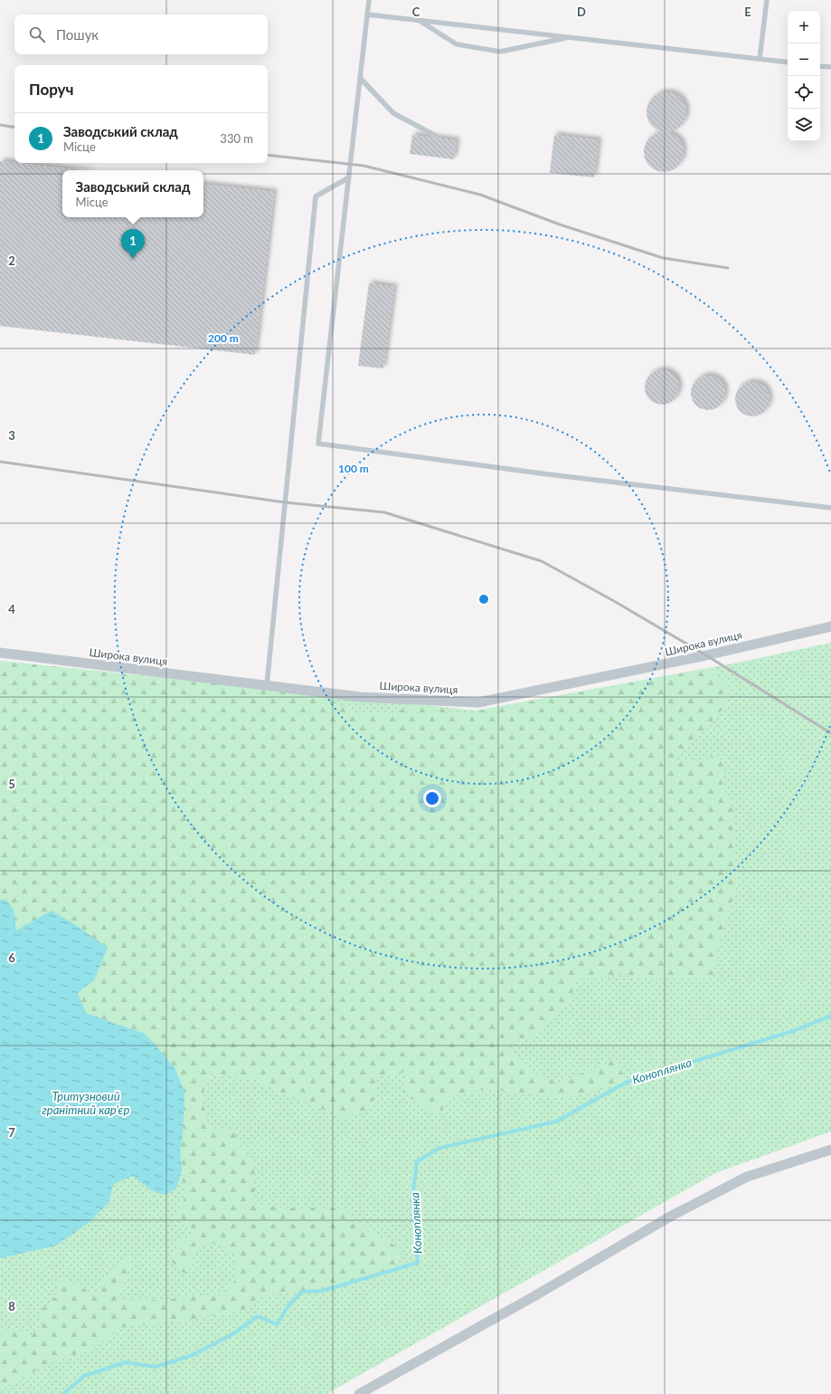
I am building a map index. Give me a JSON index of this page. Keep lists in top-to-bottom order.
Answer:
{
  "streets": {
    "street": ["Широка вулиця"]
  },
  "water": ["Коноплянка", "Тритузновий гранітний кар'єр"],
  "page": {
    "map_buttons": ["+", "−"],
    "search": "Пошук",
    "heading": "Поруч",
    "list": [
      {
        "mark": "1",
        "name": "Заводський склад",
        "note": "Місце",
        "value": "330 m"
      }
    ],
    "popup": ["Заводський склад", "Місце"],
    "pins": "1"
  },
  "grid": {
    "columns": ["C", "D", "E"],
    "rows": [
      "2",
      "3",
      "4",
      "5",
      "6",
      "7",
      "8"
    ]
  },
  "rings": ["200 m", "100 m"]
}
